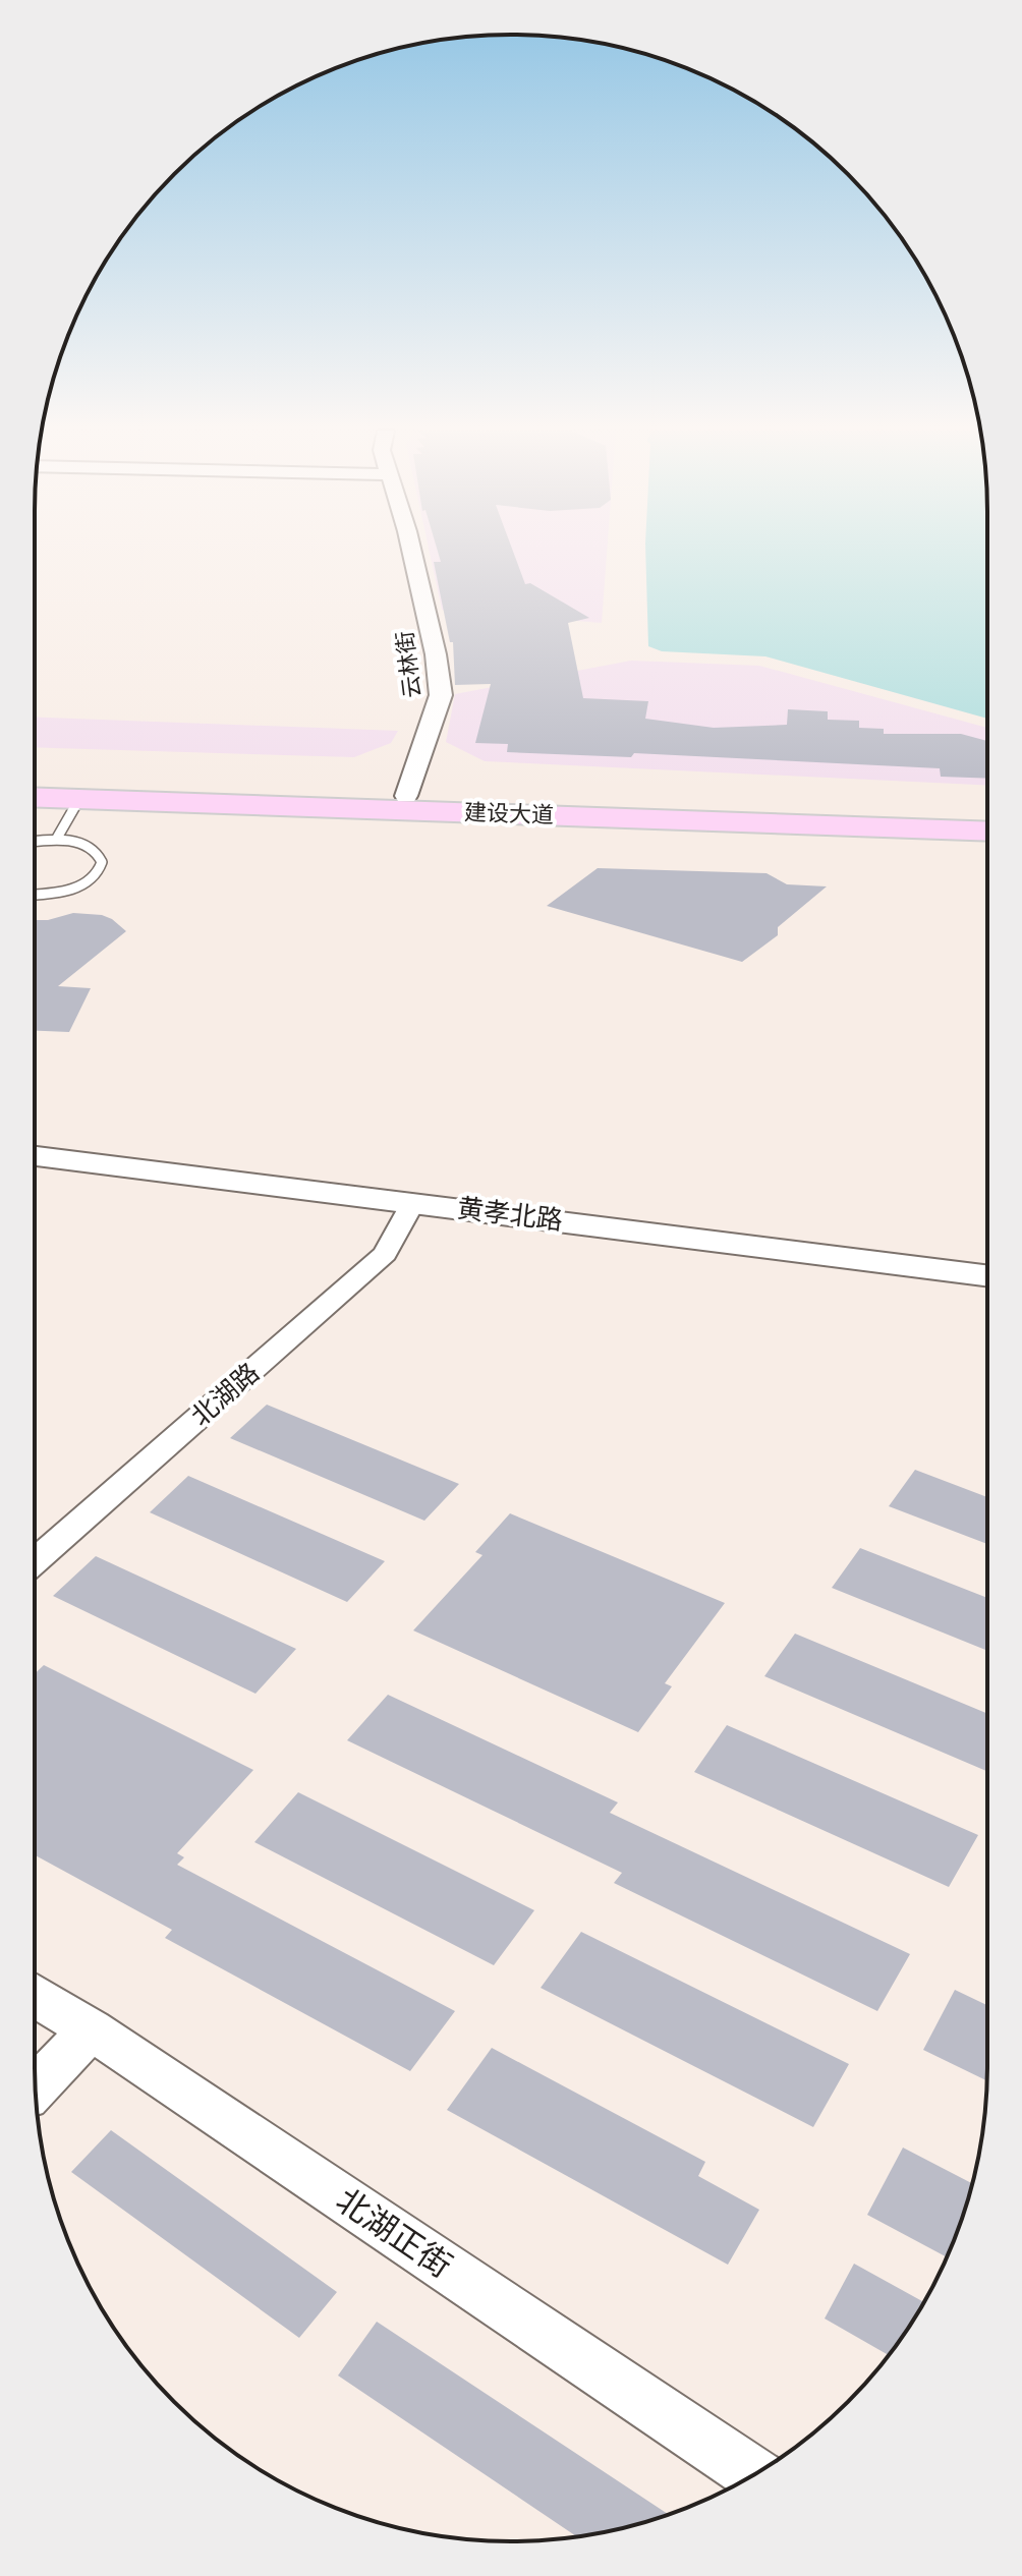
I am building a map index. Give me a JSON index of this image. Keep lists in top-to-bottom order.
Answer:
{
  "streets": {
    "main road": ["建设大道"],
    "street": [
      "云林街",
      "黄孝北路",
      "北湖路",
      "北湖正街"
    ]
  },
  "crossings": [
    ["云林街", "建设大道"],
    ["黄孝北路", "北湖路"]
  ]
}
